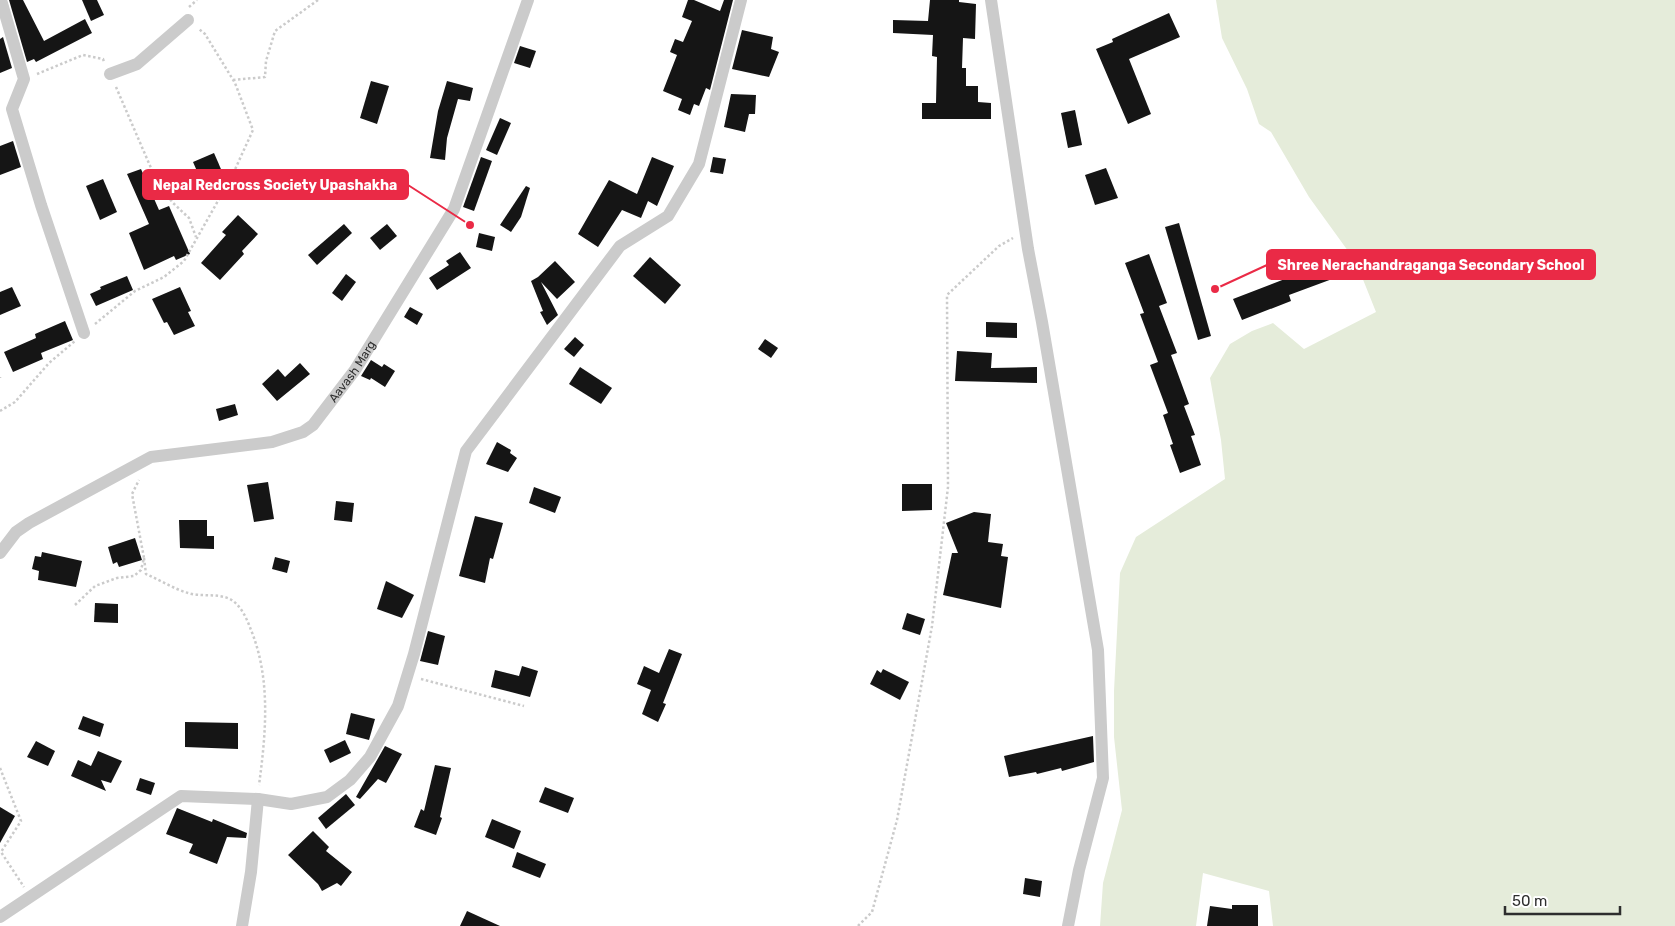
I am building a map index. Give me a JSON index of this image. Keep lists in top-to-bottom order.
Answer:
{
  "streets": {
    "street": ["Aavash Marg"]
  },
  "places": ["Nepal Redcross Society Upashakha", "Shree Nerachandraganga Secondary School"],
  "scale_bar": "50 m"
}
